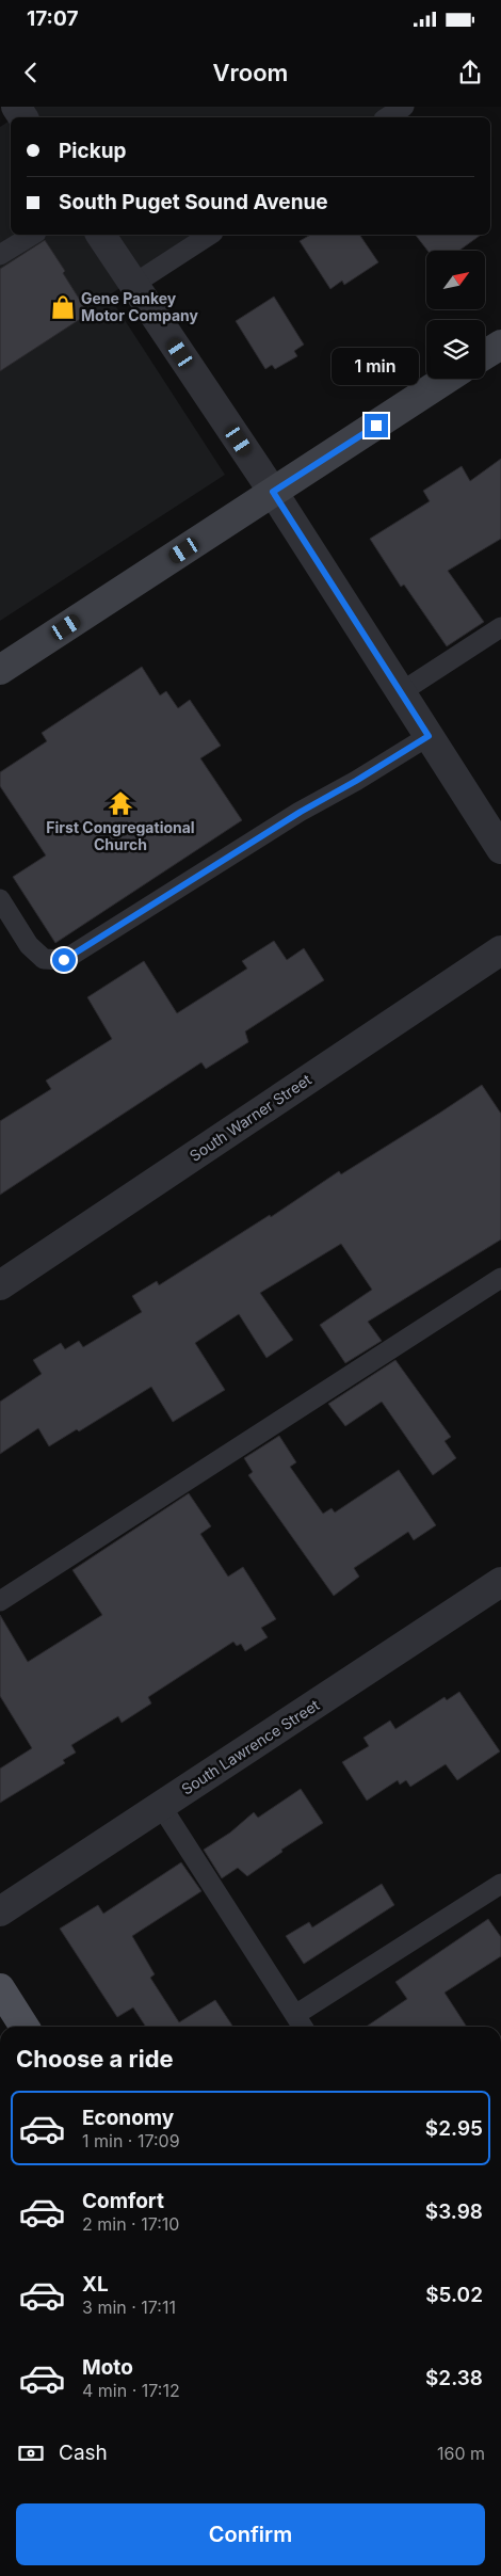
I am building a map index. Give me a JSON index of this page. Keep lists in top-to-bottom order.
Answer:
{
  "streets": {
    "street": ["South Warner Street", "South Lawrence Street"]
  },
  "places": {
    "shop": ["Gene Pankey Motor Company"],
    "temple": ["First Congregational Church"]
  },
  "north": "top right",
  "page": {
    "status": "17:07",
    "header": "Vroom",
    "banner": ["Pickup", "South Puget Sound Avenue"],
    "bubble": "1 min",
    "heading": "Choose a ride",
    "list": [
      {
        "name": "Economy",
        "note": "1 min · 17:09",
        "value": "$2.95"
      },
      {
        "name": "Comfort",
        "note": "2 min · 17:10",
        "value": "$3.98"
      },
      {
        "name": "XL",
        "note": "3 min · 17:11",
        "value": "$5.02"
      },
      {
        "name": "Moto",
        "note": "4 min · 17:12",
        "value": "$2.38"
      }
    ],
    "pay": ["Cash", "160 m"],
    "buttons": "Confirm"
  }
}
